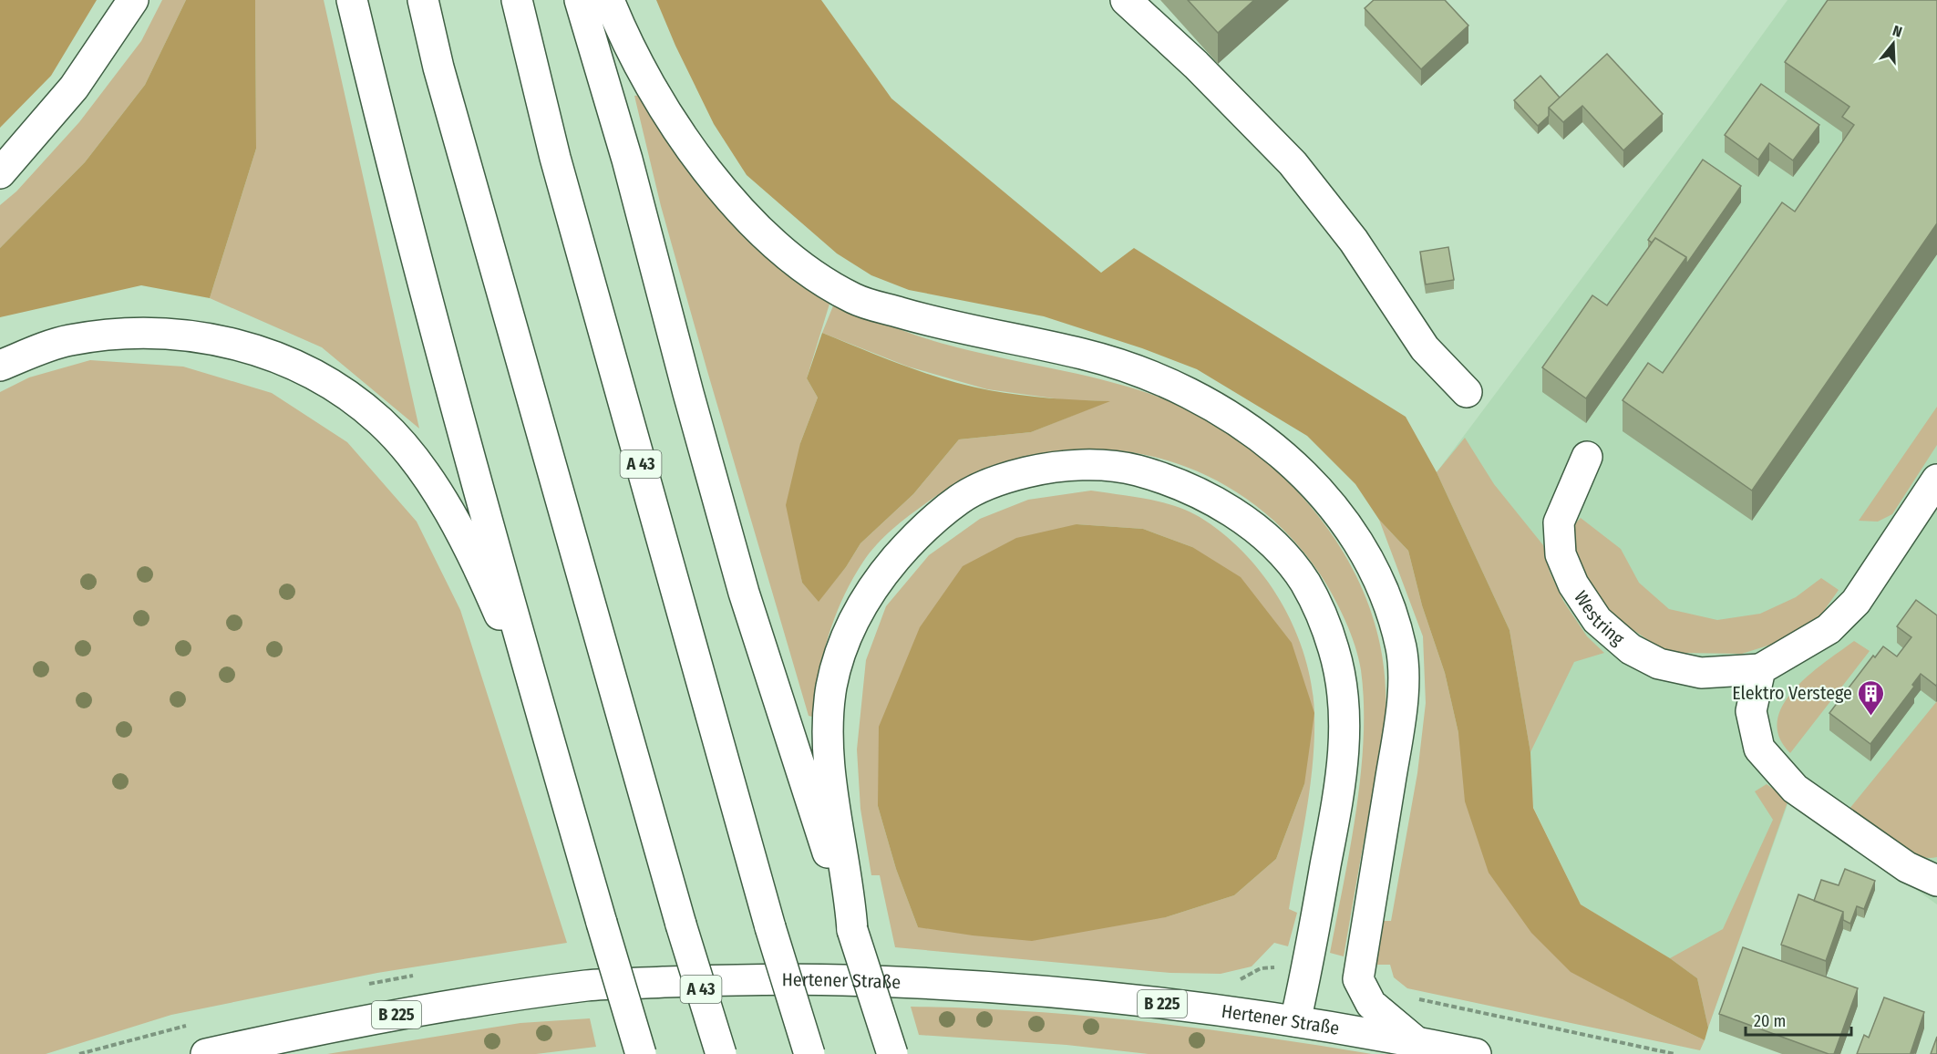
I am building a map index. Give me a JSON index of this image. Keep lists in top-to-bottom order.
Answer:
{
  "streets": {
    "main road": [
      "A 43",
      "Westring",
      "Hertener Straße",
      "B 225"
    ]
  },
  "places": {
    "building": ["Elektro Verstege"]
  },
  "scale_bar": "20 m",
  "north": "top"
}
